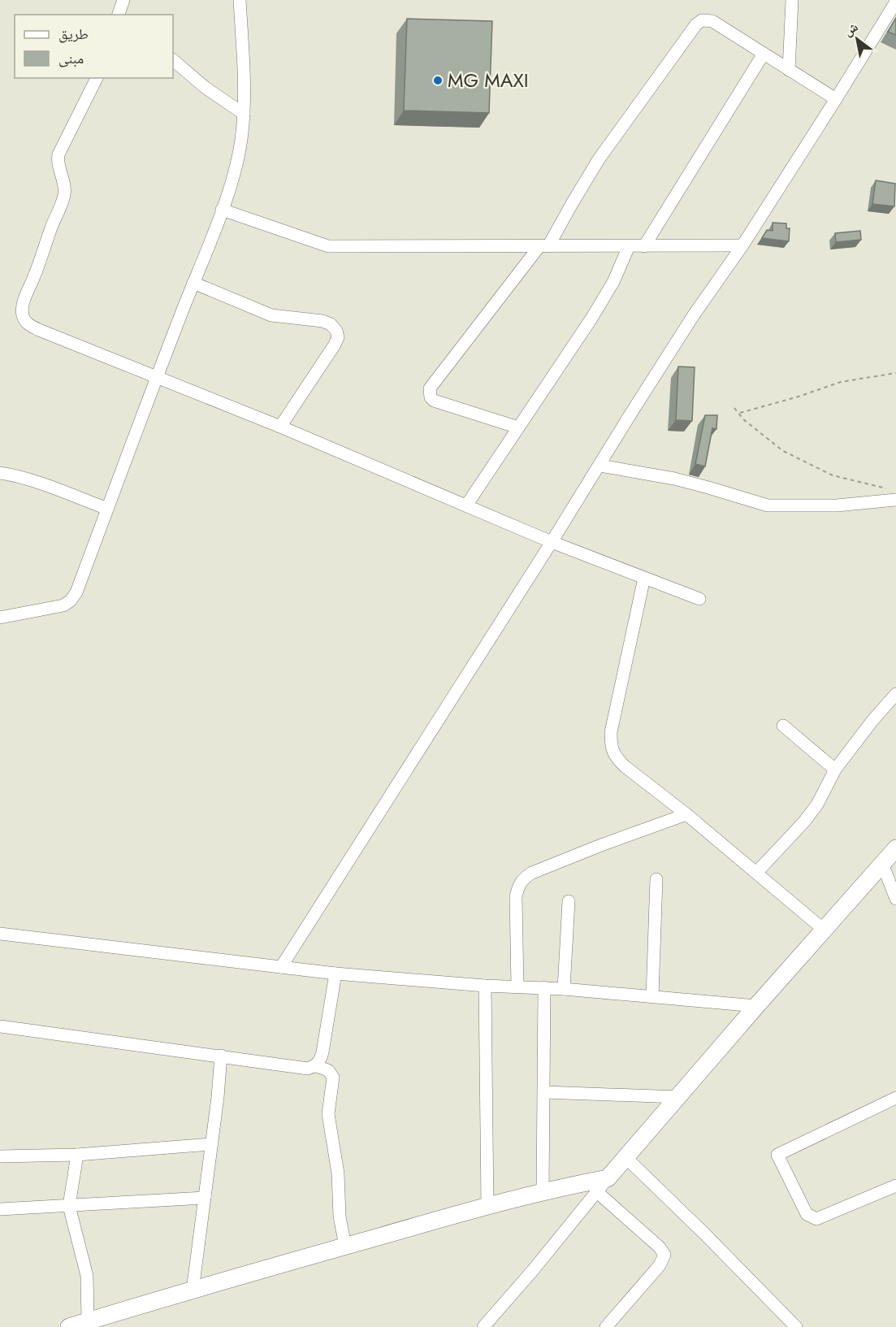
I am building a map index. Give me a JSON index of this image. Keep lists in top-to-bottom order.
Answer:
{
  "places": ["MG MAXI"],
  "legend": ["طريق", "مبنى"],
  "north": "top left"
}
